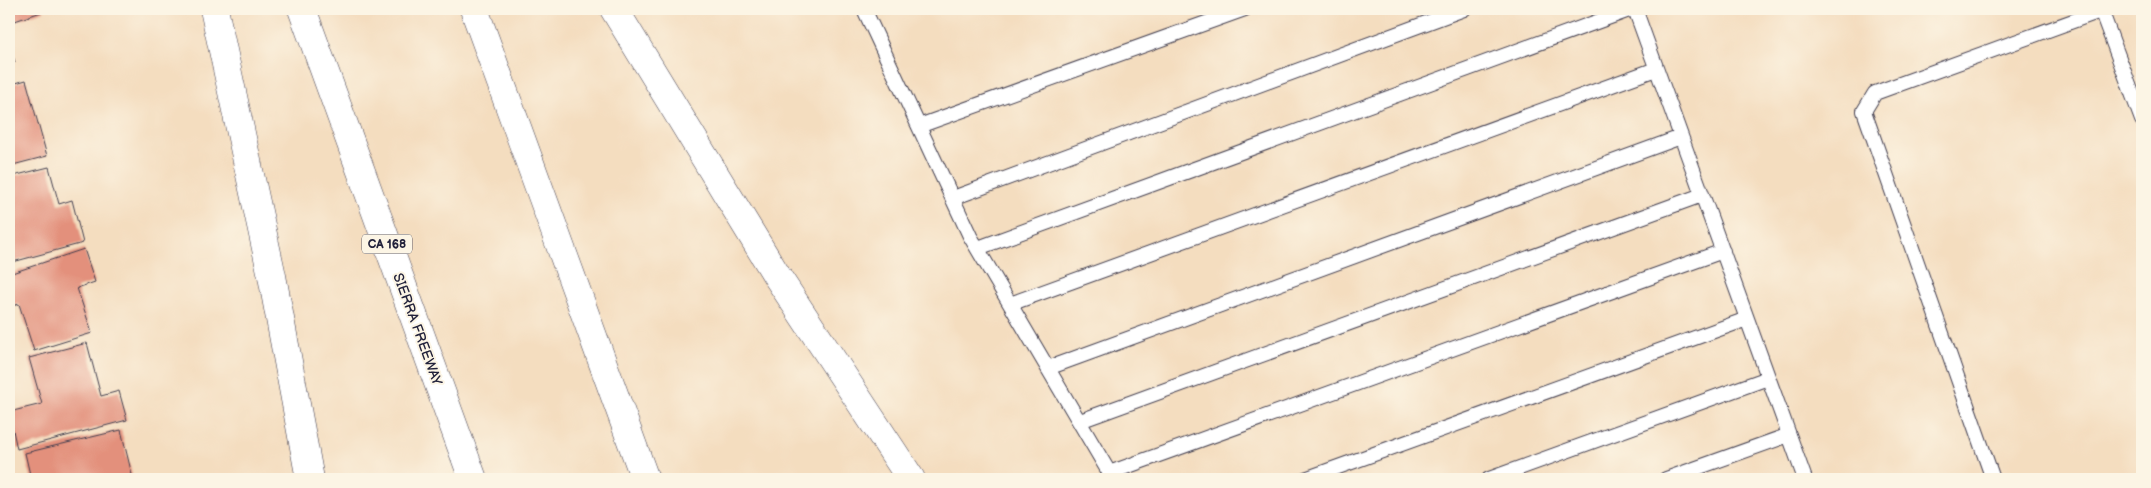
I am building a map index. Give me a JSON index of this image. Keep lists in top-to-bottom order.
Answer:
{
  "streets": {
    "highway": ["CA 168", "SIERRA FREEWAY"]
  }
}
